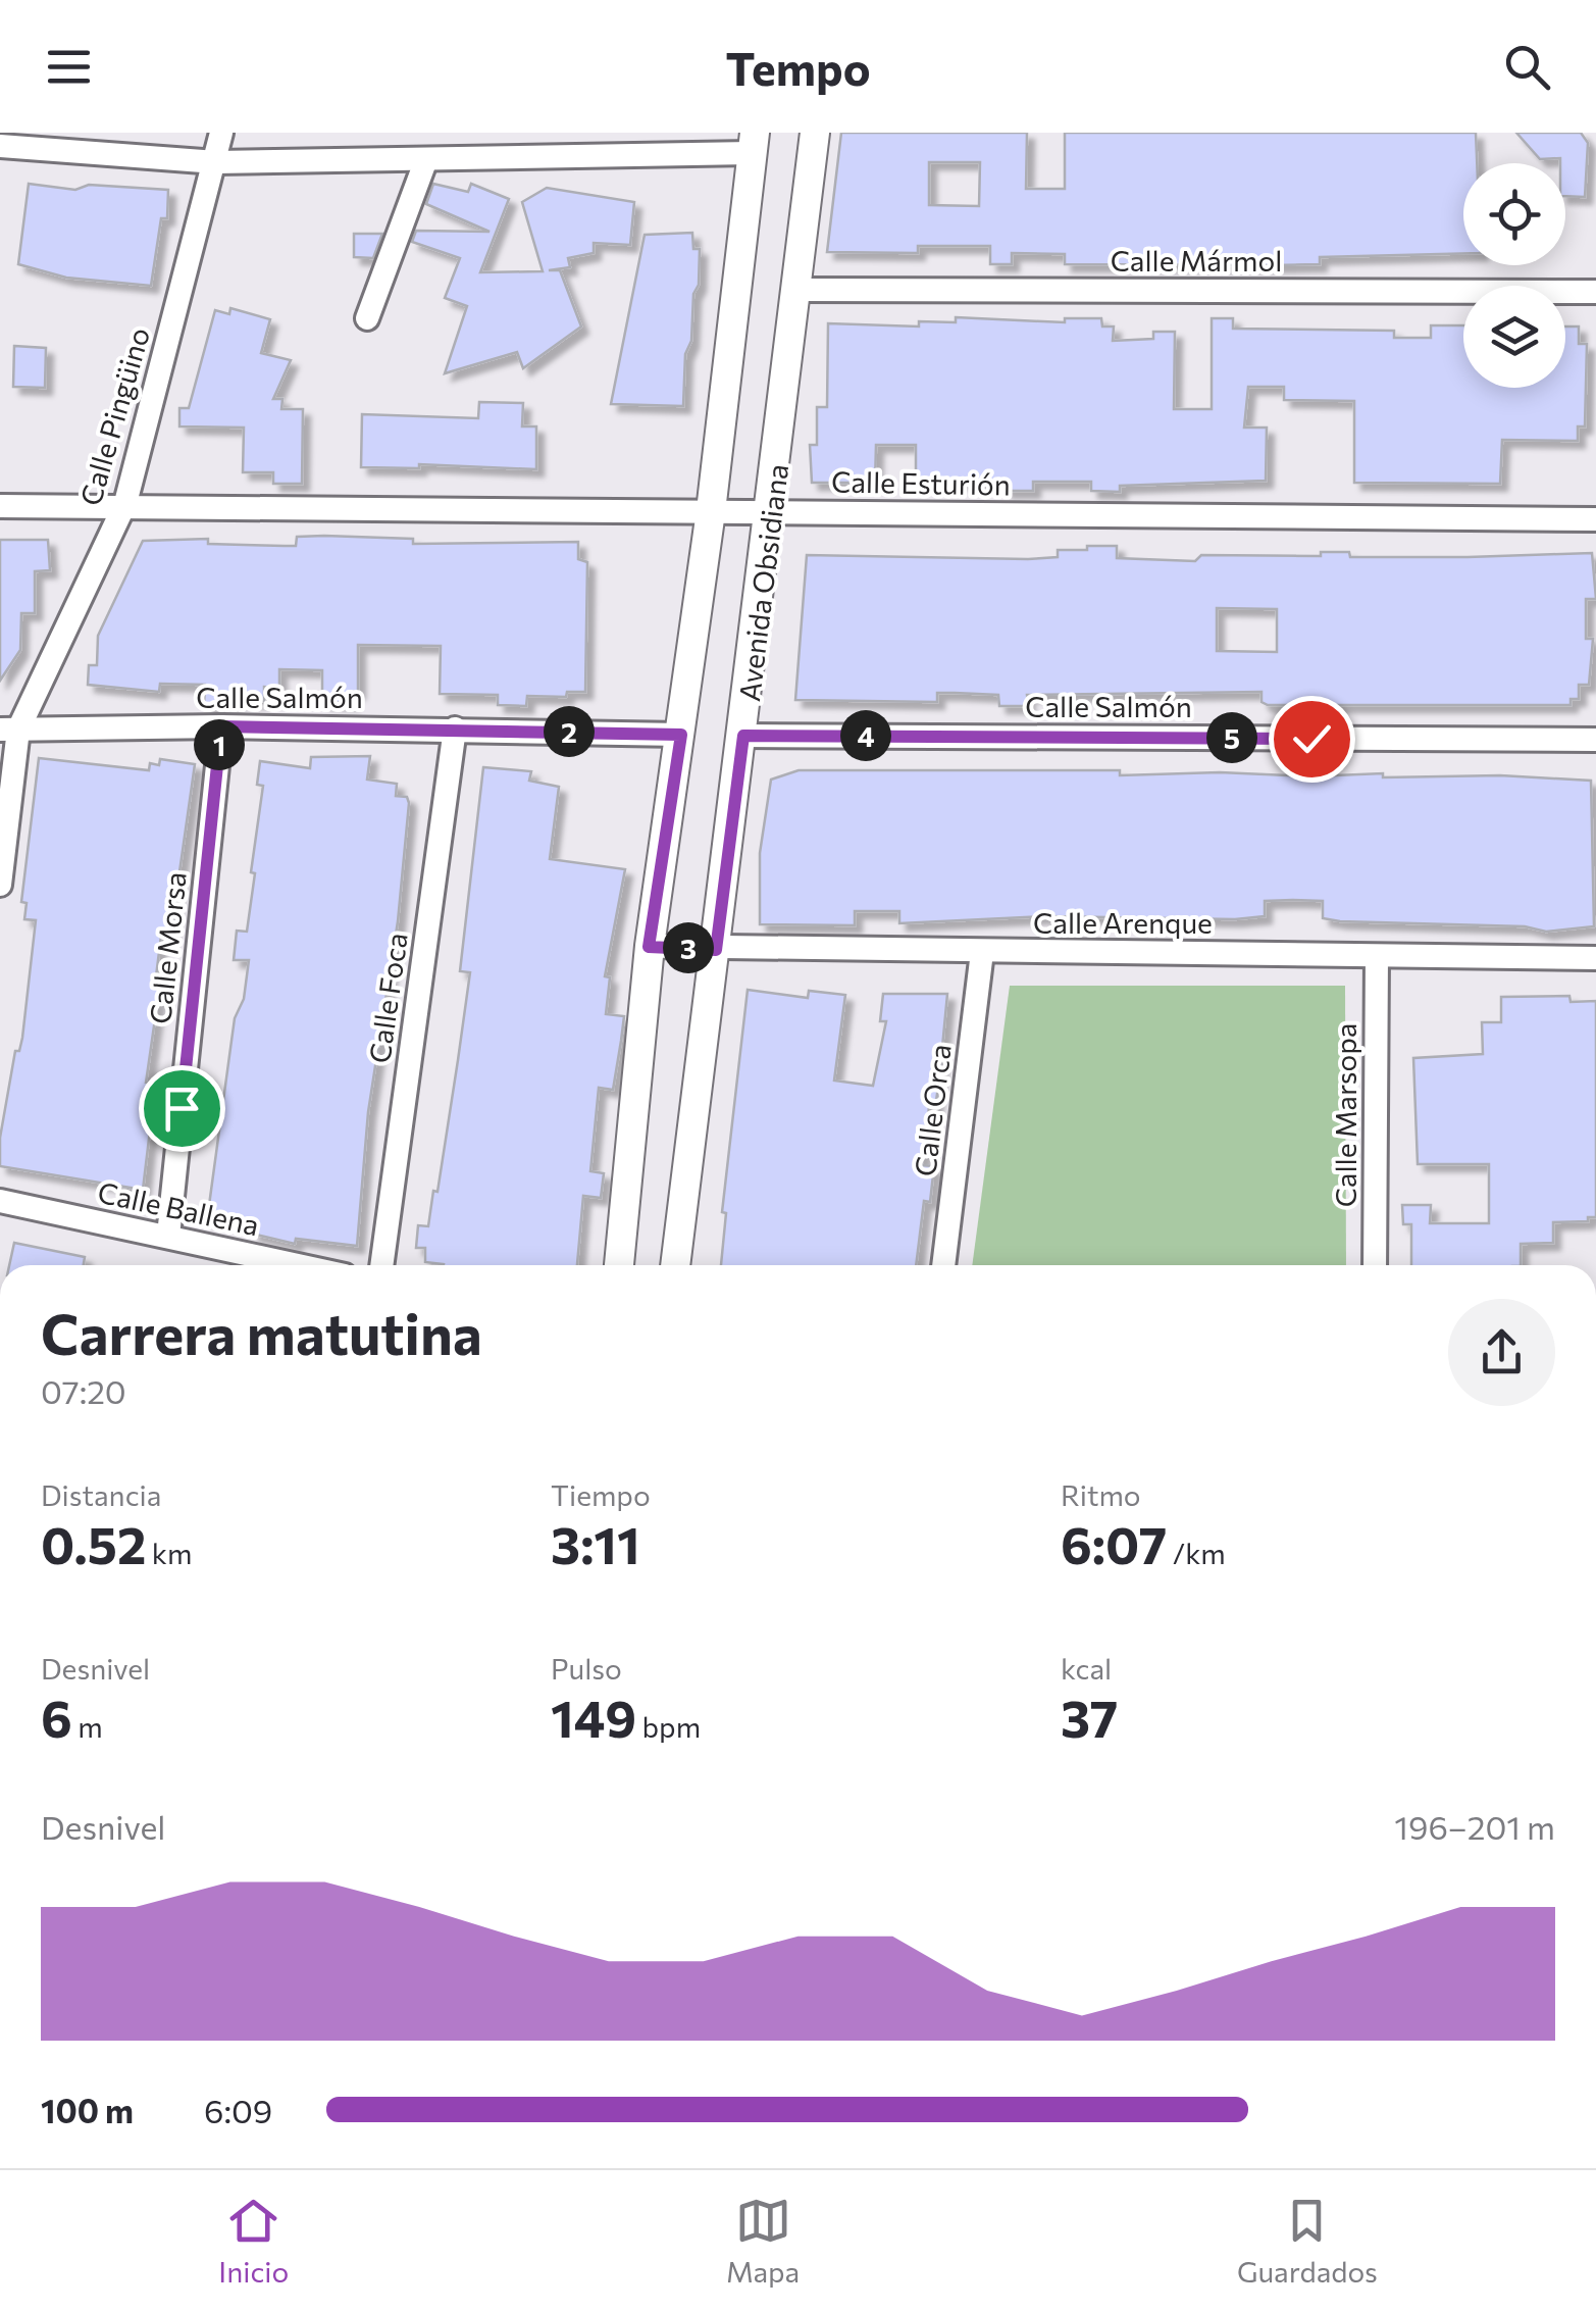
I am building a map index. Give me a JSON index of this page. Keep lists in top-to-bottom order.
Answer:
{
  "streets": {
    "street": [
      "Calle Mármol",
      "Calle Pingüino",
      "Calle Esturión",
      "Avenida Obsidiana",
      "Calle Salmón",
      "Calle Arenque",
      "Calle Morsa",
      "Calle Foca",
      "Calle Orca",
      "Calle Marsopa",
      "Calle Ballena"
    ]
  },
  "crossings": [
    ["Calle Mármol", "Avenida Obsidiana"],
    ["Calle Pingüino", "Calle Esturión"],
    ["Calle Pingüino", "Calle Salmón"],
    ["Calle Esturión", "Avenida Obsidiana"],
    ["Avenida Obsidiana", "Calle Salmón"],
    ["Avenida Obsidiana", "Calle Arenque"],
    ["Calle Salmón", "Calle Morsa"],
    ["Calle Salmón", "Calle Foca"],
    ["Calle Arenque", "Calle Orca"],
    ["Calle Arenque", "Calle Marsopa"],
    ["Calle Morsa", "Calle Ballena"]
  ],
  "page": {
    "header": "Tempo",
    "pins": [
      "2",
      "4",
      "5",
      "1",
      "3"
    ],
    "heading": ["Carrera matutina", "07:20"],
    "stats": [
      ["Distancia", "0.52 km"],
      ["Tiempo", "3:11"],
      ["Ritmo", "6:07 /km"],
      ["Desnivel", "6 m"],
      ["Pulso", "149 bpm"],
      ["kcal", "37"]
    ],
    "chart": ["Desnivel", "196–201 m"],
    "list": [
      {
        "name": "100 m",
        "note": "6:09"
      }
    ],
    "tabs": ["Inicio", "Mapa", "Guardados"]
  }
}
